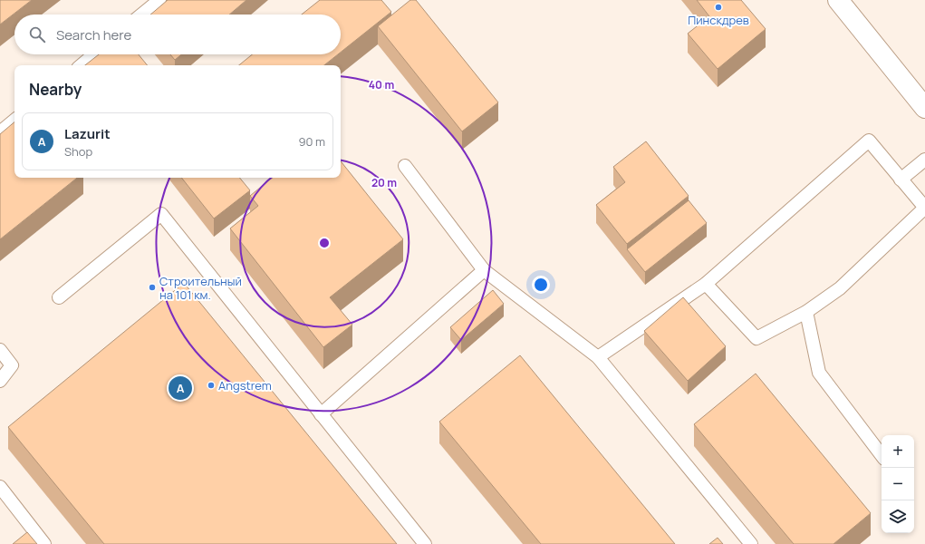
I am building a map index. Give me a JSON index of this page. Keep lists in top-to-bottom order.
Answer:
{
  "places": ["Пинскдрев", "Строительный на 101 км.", "Angstrem"],
  "page": {
    "search": "Search here",
    "heading": "Nearby",
    "list": [
      {
        "mark": "A",
        "name": "Lazurit",
        "note": "Shop",
        "value": "90 m"
      }
    ],
    "pins": "A",
    "map_buttons": ["+", "−"]
  },
  "rings": ["40 m", "20 m"]
}
